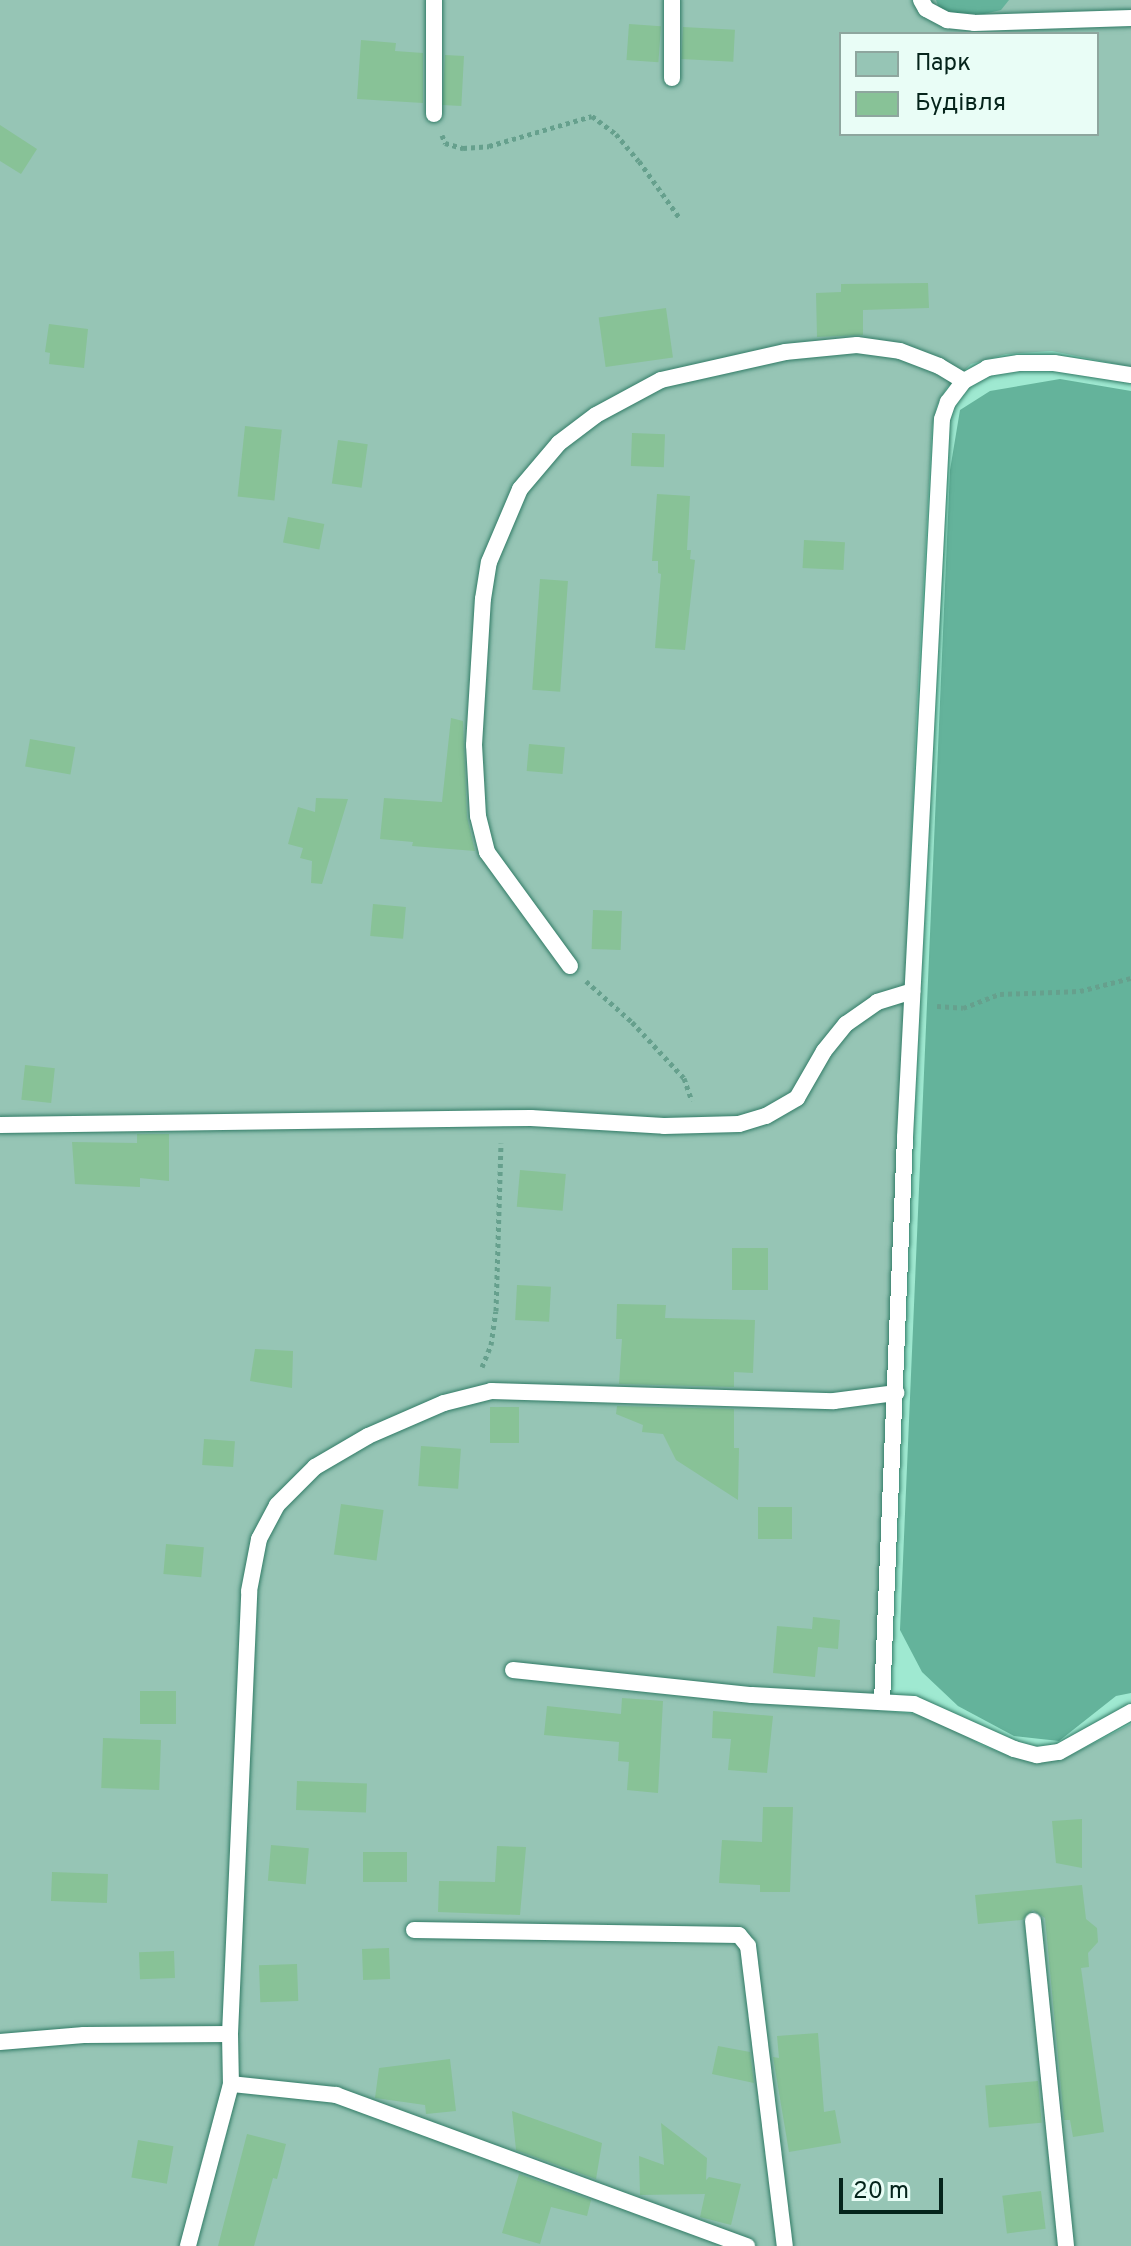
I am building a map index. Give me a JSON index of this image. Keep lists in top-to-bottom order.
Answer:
{
  "legend": ["Парк", "Будівля"],
  "scale_bar": "20 m"
}
